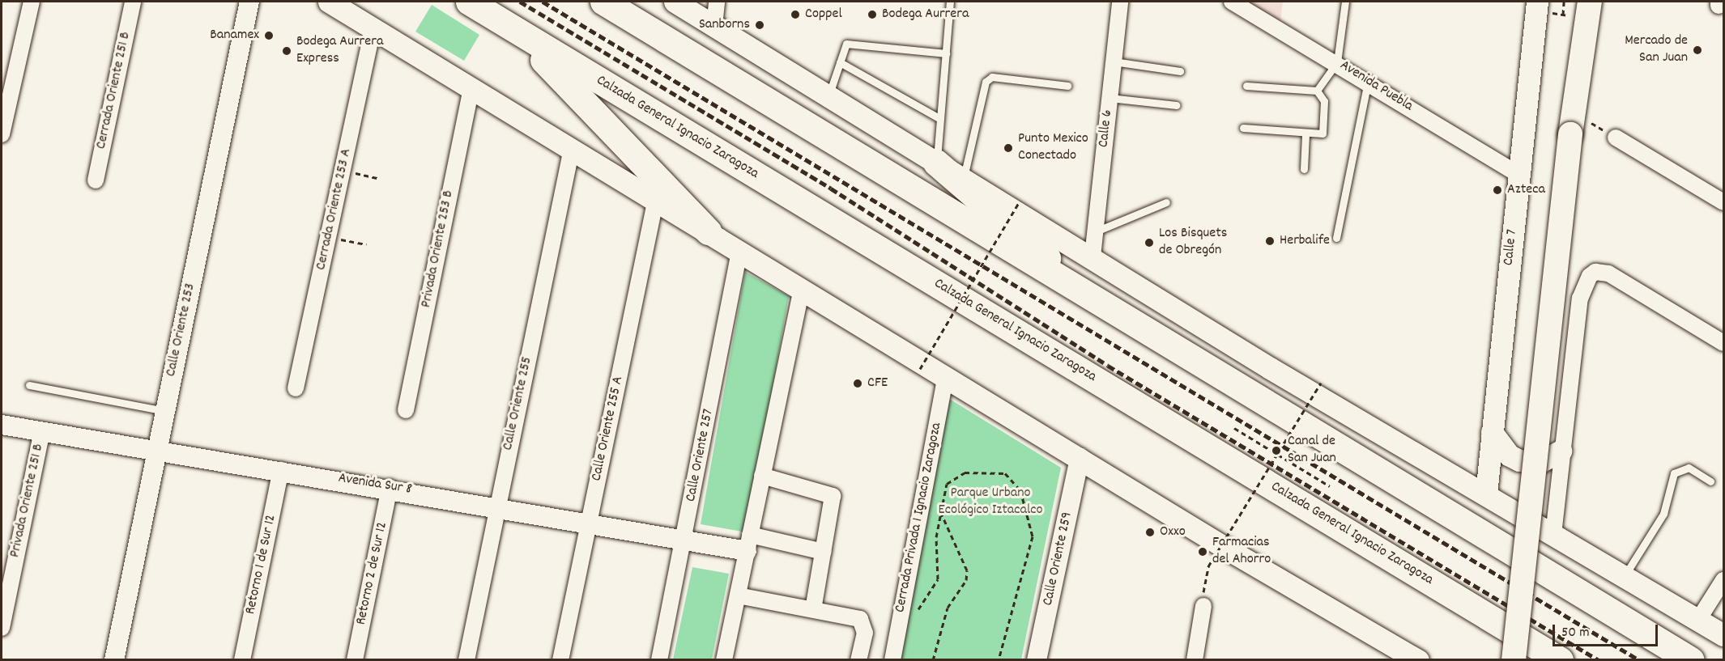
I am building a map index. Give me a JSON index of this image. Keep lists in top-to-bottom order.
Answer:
{
  "streets": {
    "highway": ["Calzada General Ignacio Zaragoza"],
    "main road": ["Calle 7"],
    "street": [
      "Avenida Puebla",
      "Cerrada Oriente 251 B",
      "Calle 6",
      "Cerrada Oriente 253 A",
      "Privada Oriente 253 B",
      "Calle Oriente 253",
      "Calle Oriente 255",
      "Calle Oriente 255 A",
      "Calle Oriente 257",
      "Avenida Sur 8",
      "Privada Oriente 251 B",
      "Cerrada Privada 1 Ignacio Zaragoza",
      "Calle Oriente 259",
      "Retorno 1 de Sur 12",
      "Retorno 2 de Sur 12"
    ]
  },
  "crossings": [
    ["Avenida Puebla", "Calle 7"],
    ["Calle Oriente 253", "Avenida Sur 8"],
    ["Calle Oriente 255", "Avenida Sur 8"],
    ["Calle Oriente 255 A", "Avenida Sur 8"],
    ["Calle Oriente 257", "Avenida Sur 8"],
    ["Avenida Sur 8", "Privada Oriente 251 B"],
    ["Avenida Sur 8", "Retorno 1 de Sur 12"],
    ["Avenida Sur 8", "Retorno 2 de Sur 12"]
  ],
  "parks": ["Parque Urbano Ecológico Iztacalco"],
  "places": [
    "Coppel",
    "Bodega Aurrera",
    "Sanborns",
    "Banamex",
    "Mercado de San Juan",
    "Bodega Aurrera Express",
    "Punto Mexico Conectado",
    "Azteca",
    "Herbalife",
    "Los Bisquets de Obregón",
    "CFE",
    "Canal de San Juan",
    "Oxxo",
    "Farmacias del Ahorro"
  ],
  "scale_bar": "50 m"
}
